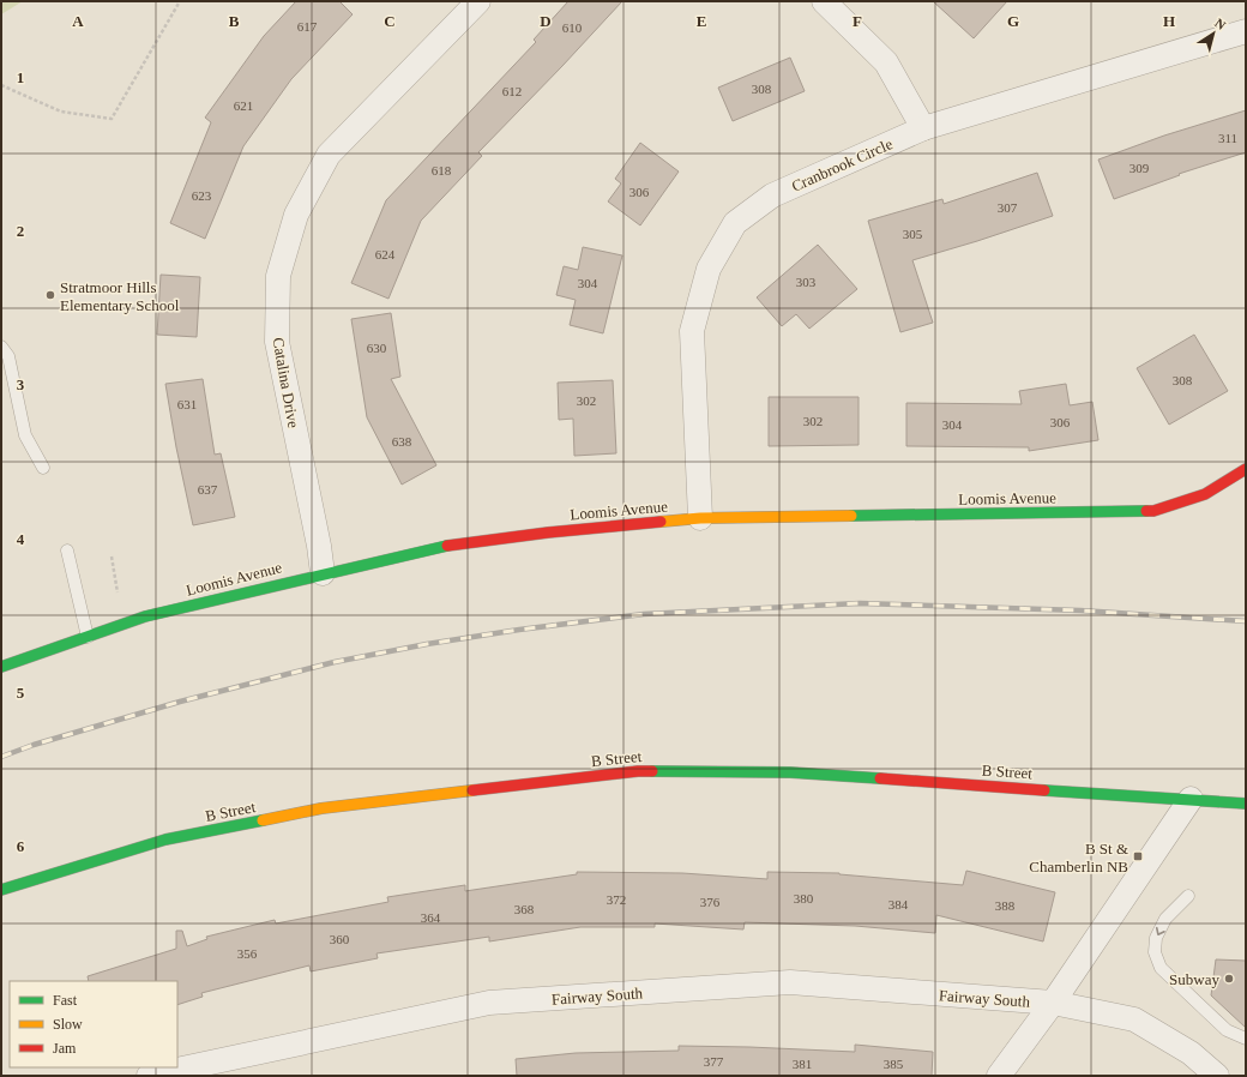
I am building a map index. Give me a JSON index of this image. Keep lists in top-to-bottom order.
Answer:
{
  "streets": {
    "street": [
      "Cranbrook Circle",
      "Catalina Drive",
      "Loomis Avenue",
      "B Street",
      "Fairway South"
    ]
  },
  "crossings": [
    ["Cranbrook Circle", "Loomis Avenue"],
    ["Catalina Drive", "Loomis Avenue"],
    ["B Street", "Fairway South"]
  ],
  "places": {
    "other": ["Stratmoor Hills Elementary School", "Subway"],
    "transit": ["B St & Chamberlin NB"]
  },
  "house_numbers": [
    "617",
    "610",
    "308",
    "612",
    "621",
    "311",
    "309",
    "618",
    "306",
    "623",
    "307",
    "305",
    "624",
    "303",
    "304",
    "630",
    "308",
    "302",
    "631",
    "302",
    "306",
    "304",
    "638",
    "637",
    "380",
    "372",
    "376",
    "384",
    "388",
    "368",
    "364",
    "360",
    "356",
    "377",
    "381",
    "385"
  ],
  "legend": ["Fast", "Slow", "Jam"],
  "north": "top right",
  "grid": {
    "columns": [
      "A",
      "B",
      "C",
      "D",
      "E",
      "F",
      "G",
      "H"
    ],
    "rows": [
      "1",
      "2",
      "3",
      "4",
      "5",
      "6"
    ]
  }
}
